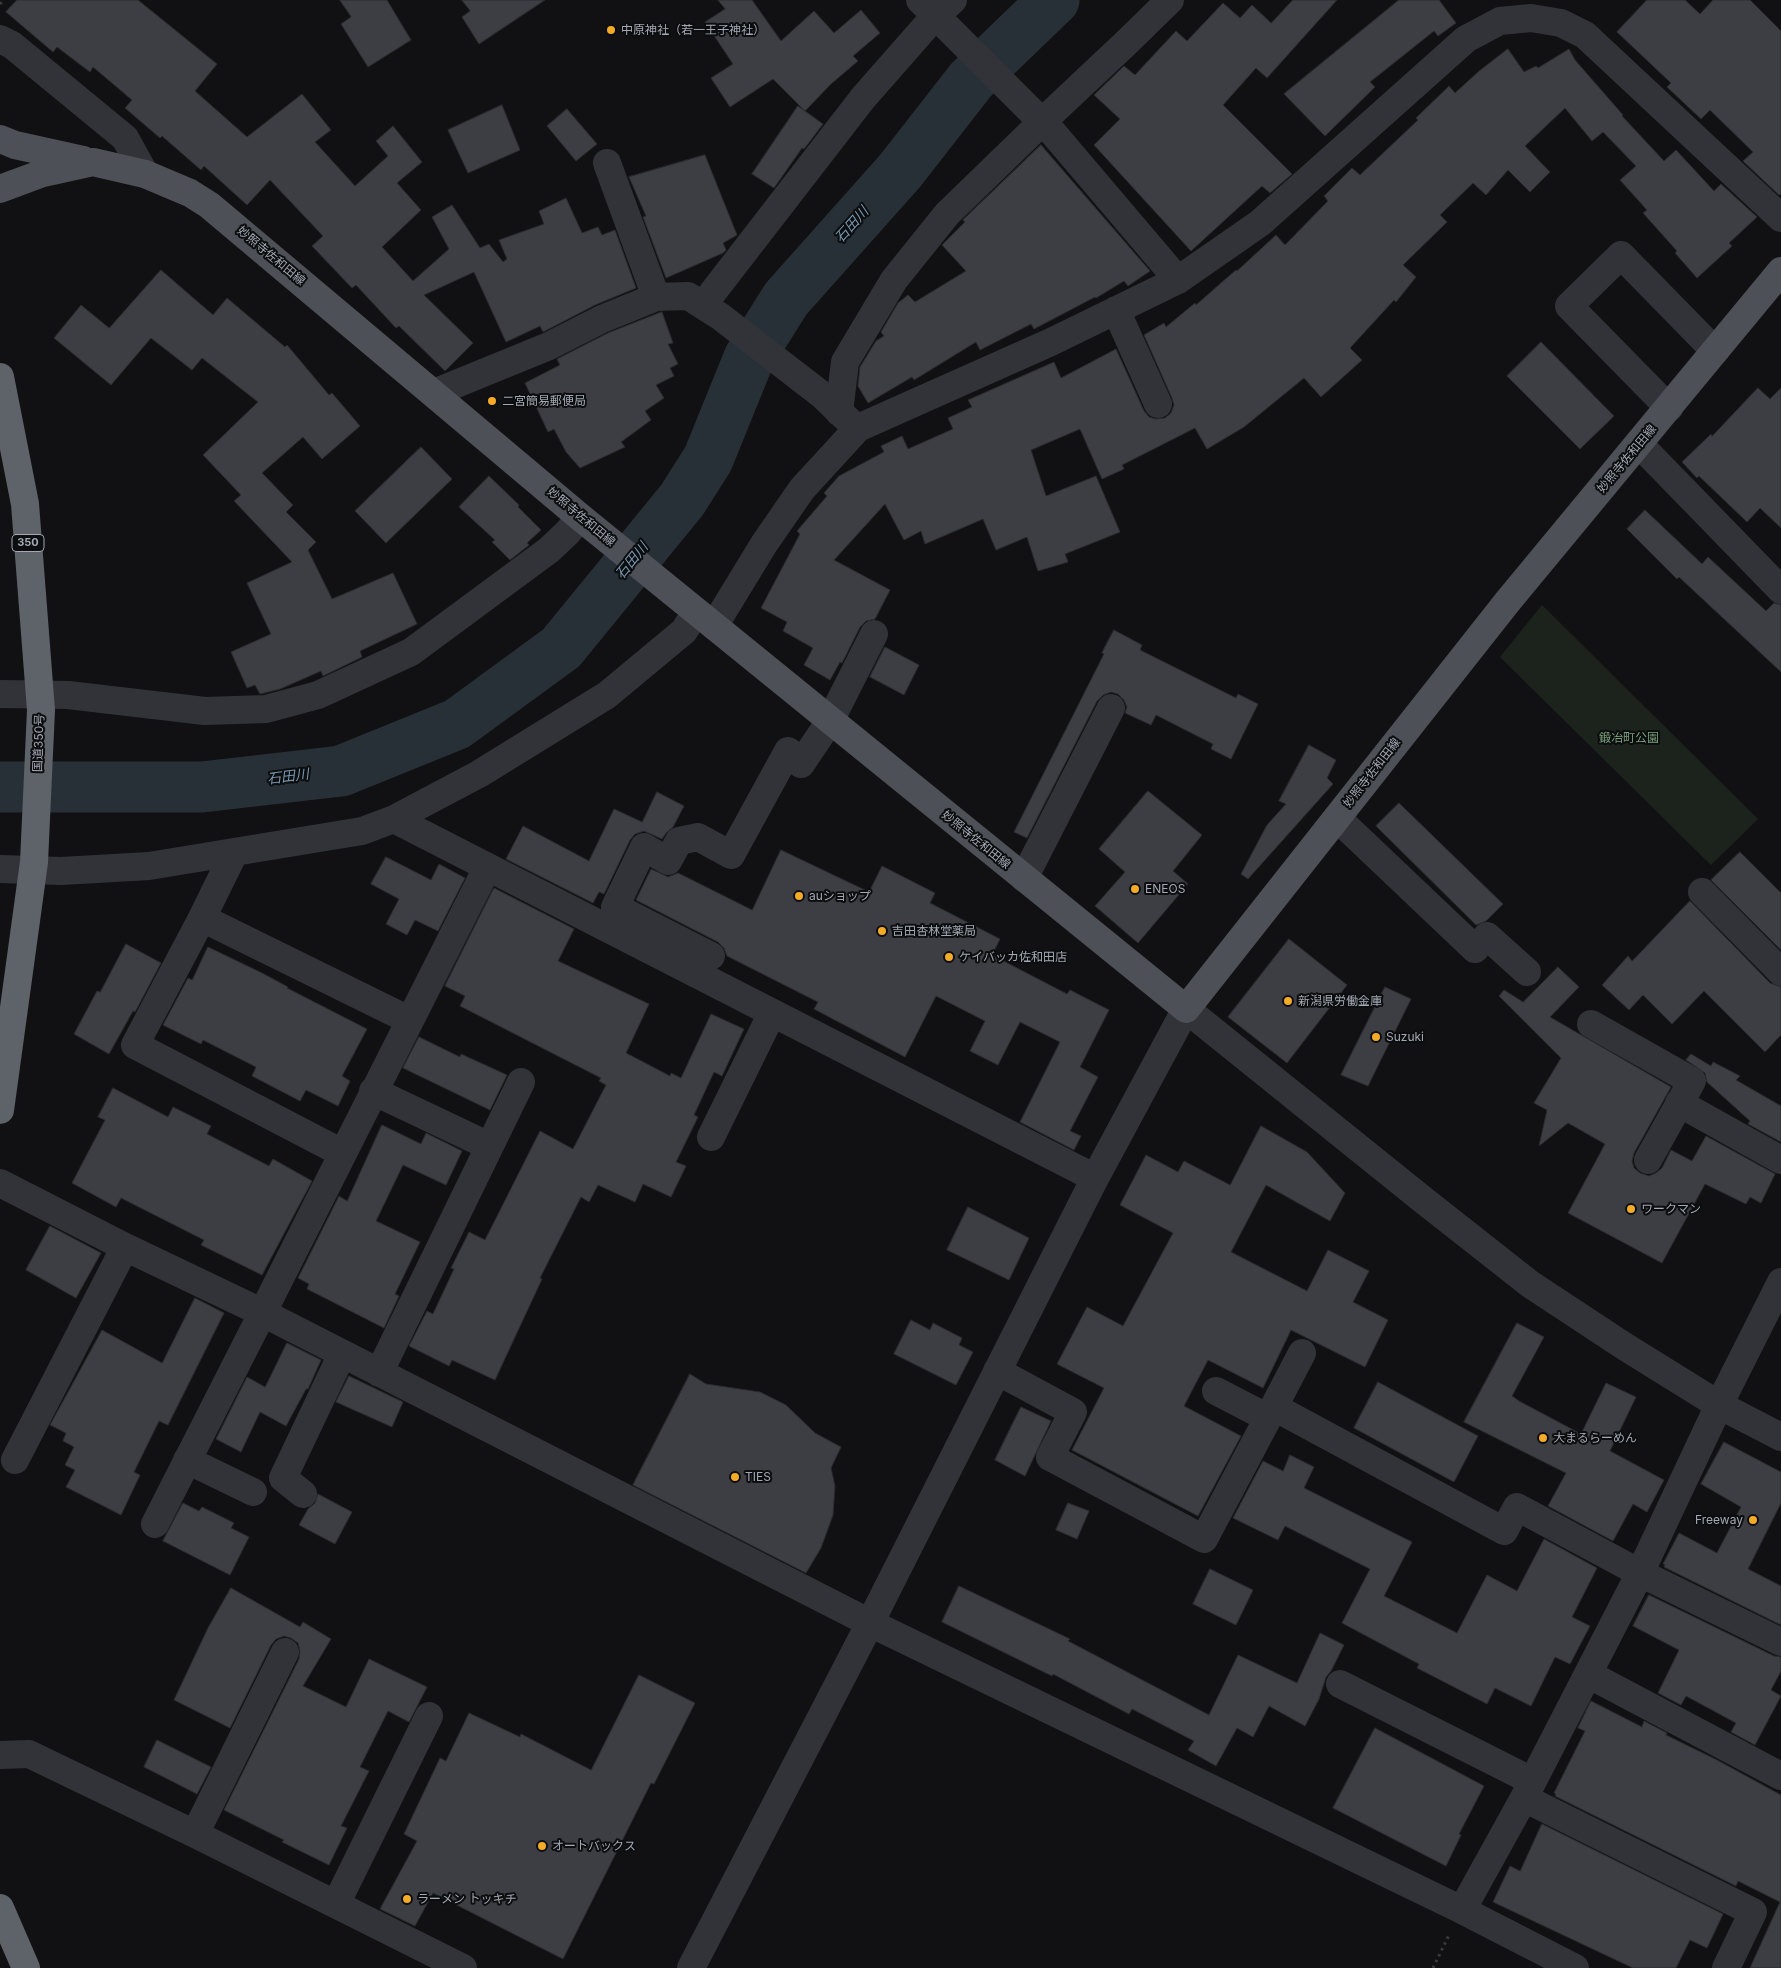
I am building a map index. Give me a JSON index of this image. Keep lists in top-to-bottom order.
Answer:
{
  "streets": {
    "highway": ["350", "国道350号"],
    "main road": ["妙照寺佐和田線"]
  },
  "water": ["石田川"],
  "parks": ["鍛冶町公園"],
  "places": [
    "中原神社（若一王子神社）",
    "二宮簡易郵便局",
    "ENEOS",
    "auショップ",
    "吉田杏林堂薬局",
    "ケイバッカ佐和田店",
    "新潟県労働金庫",
    "Suzuki",
    "ワークマン",
    "大まるらーめん",
    "TIES",
    "Freeway",
    "オートバックス",
    "ラーメン トッキチ"
  ]
}
